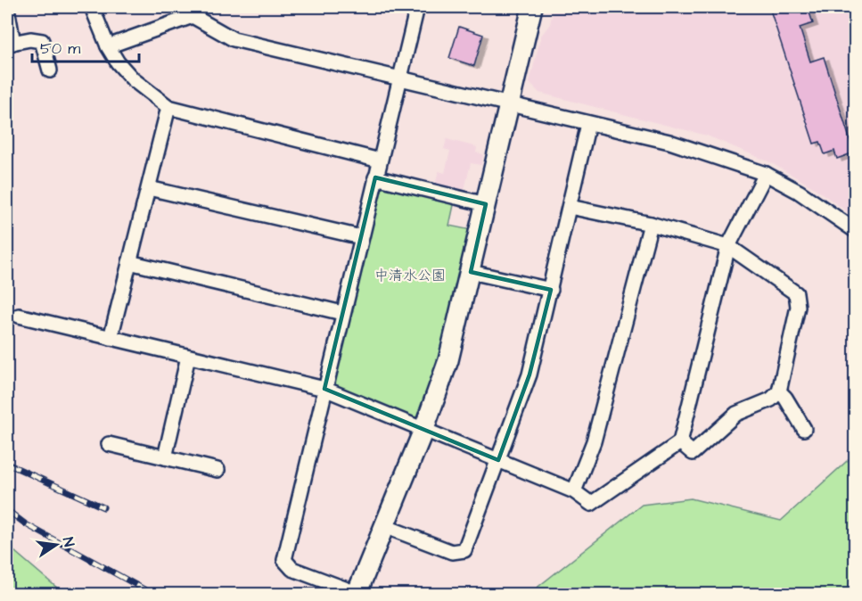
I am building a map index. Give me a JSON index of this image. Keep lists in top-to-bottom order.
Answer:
{
  "parks": ["中清水公園"],
  "scale_bar": "50 m",
  "north": "right"
}
